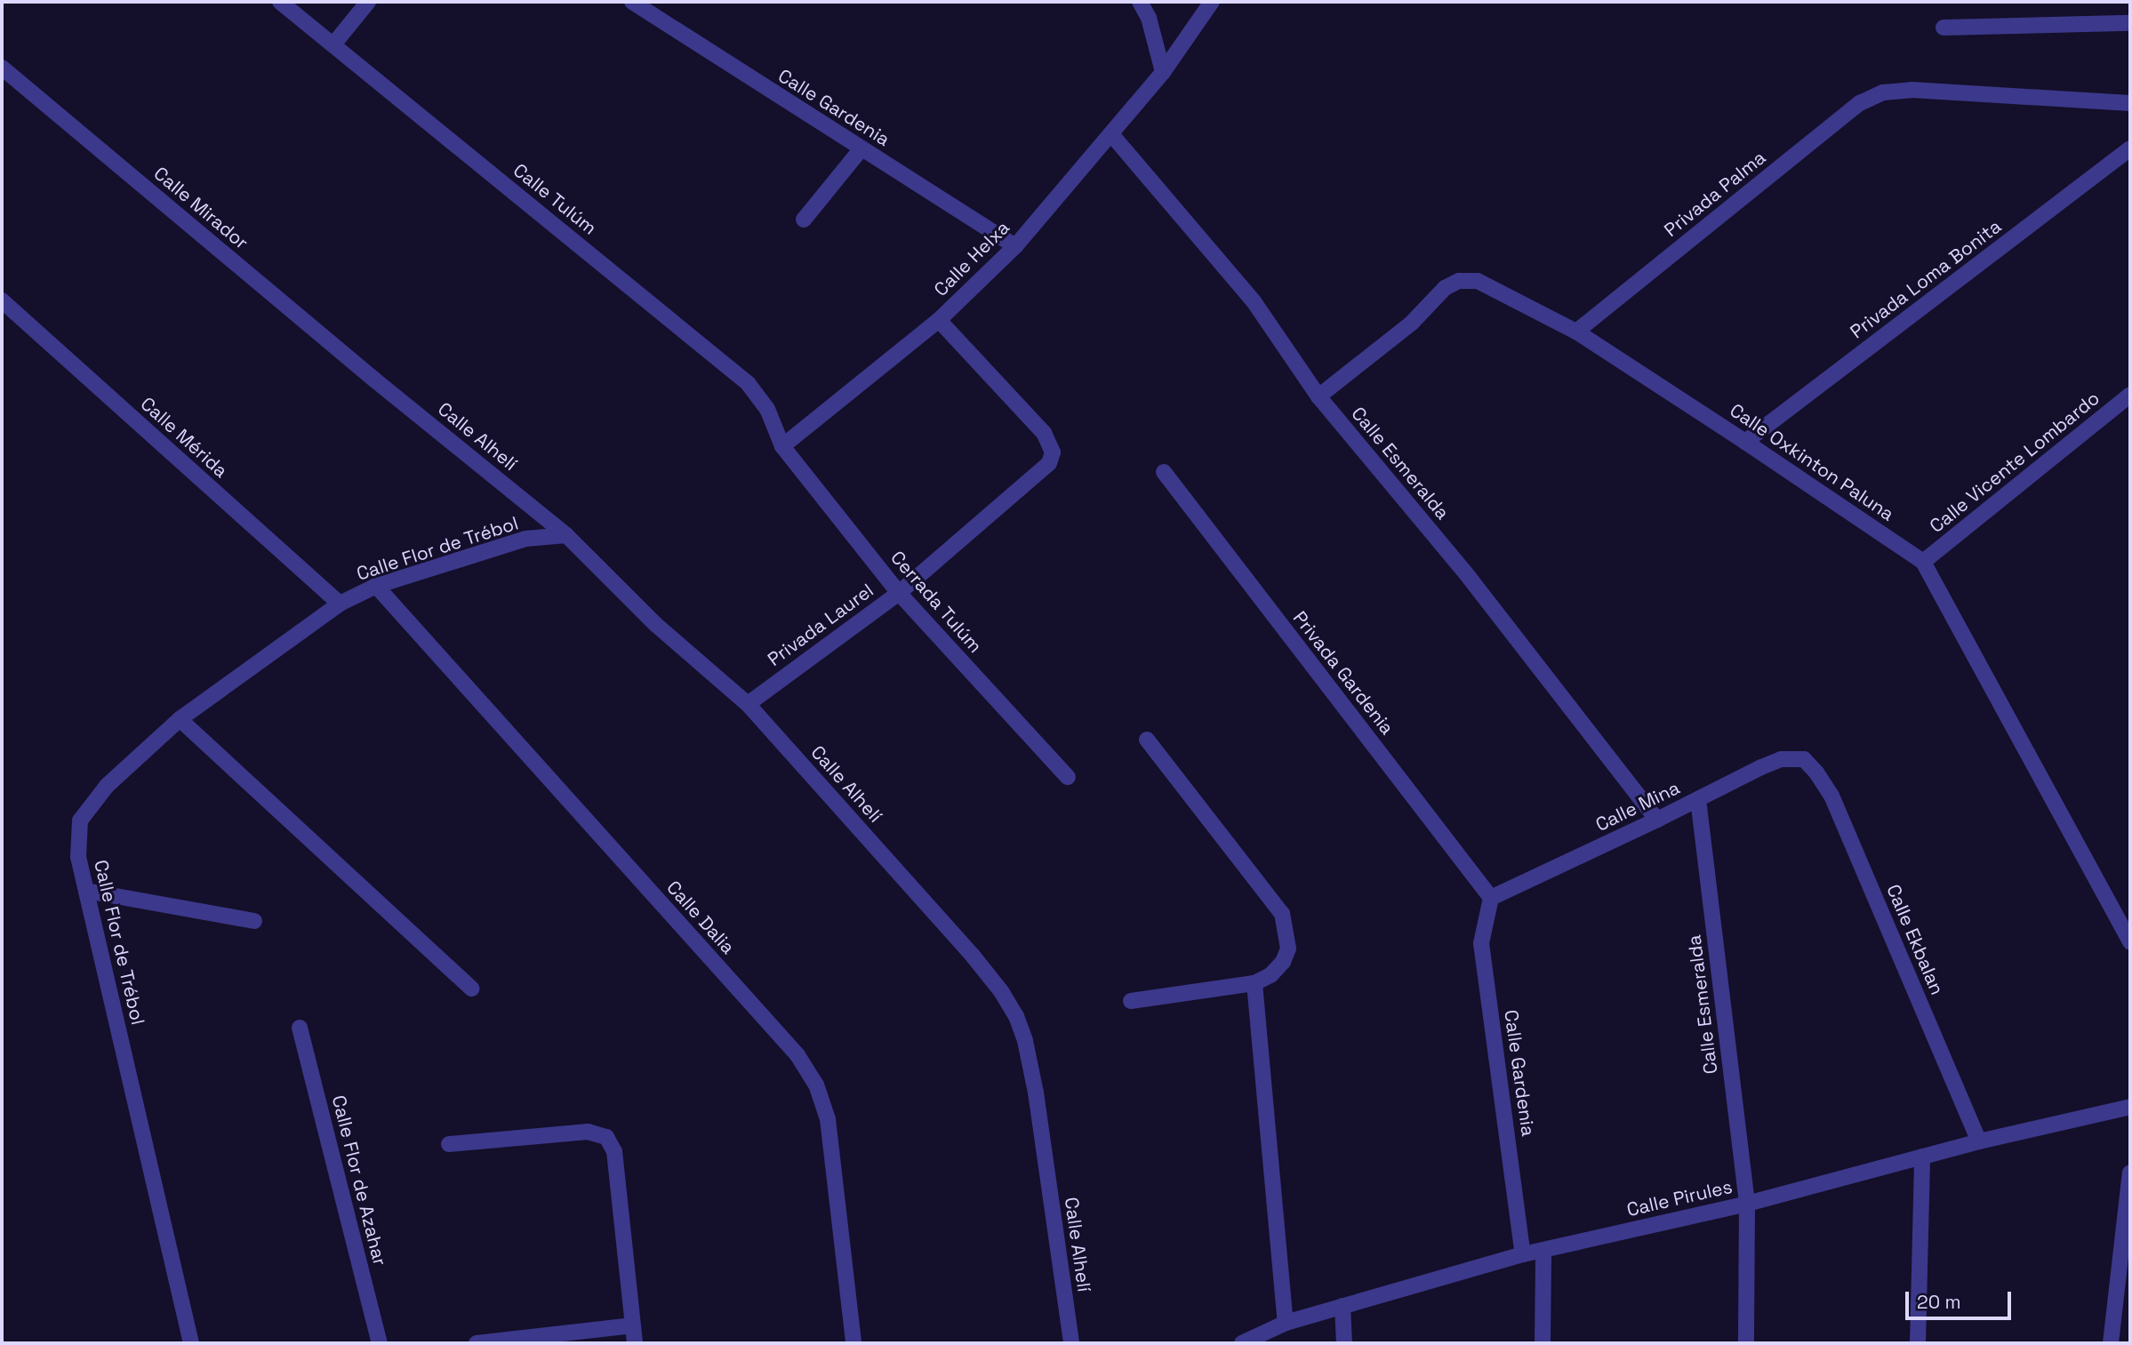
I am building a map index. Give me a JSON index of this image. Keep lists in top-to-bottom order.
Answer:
{
  "streets": {
    "street": [
      "Calle Gardenia",
      "Privada Palma",
      "Calle Tulúm",
      "Calle Mirador",
      "Calle Helxa",
      "Privada Loma Bonita",
      "Calle Alhelí",
      "Calle Mérida",
      "Calle Oxkinton Paluna",
      "Calle Vicente Lombardo",
      "Calle Esmeralda",
      "Calle Flor de Trébol",
      "Cerrada Tulúm",
      "Privada Laurel",
      "Privada Gardenia",
      "Calle Mina",
      "Calle Dalia",
      "Calle Ekbalan",
      "Calle Flor de Azahar",
      "Calle Pirules"
    ]
  },
  "crossings": [
    ["Calle Gardenia", "Calle Helxa"],
    ["Calle Gardenia", "Privada Gardenia"],
    ["Calle Gardenia", "Calle Mina"],
    ["Calle Gardenia", "Calle Pirules"],
    ["Privada Palma", "Calle Oxkinton Paluna"],
    ["Calle Tulúm", "Calle Helxa"],
    ["Calle Tulúm", "Cerrada Tulúm"],
    ["Calle Mirador", "Calle Alhelí"],
    ["Calle Helxa", "Calle Esmeralda"],
    ["Calle Helxa", "Cerrada Tulúm"],
    ["Calle Helxa", "Privada Laurel"],
    ["Privada Loma Bonita", "Calle Oxkinton Paluna"],
    ["Calle Alhelí", "Calle Flor de Trébol"],
    ["Calle Alhelí", "Privada Laurel"],
    ["Calle Mérida", "Calle Flor de Trébol"],
    ["Calle Oxkinton Paluna", "Calle Vicente Lombardo"],
    ["Calle Oxkinton Paluna", "Calle Esmeralda"],
    ["Calle Esmeralda", "Calle Mina"],
    ["Calle Esmeralda", "Calle Pirules"],
    ["Calle Flor de Trébol", "Calle Dalia"],
    ["Cerrada Tulúm", "Privada Laurel"],
    ["Privada Gardenia", "Calle Mina"],
    ["Calle Mina", "Calle Ekbalan"],
    ["Calle Ekbalan", "Calle Pirules"]
  ],
  "scale_bar": "20 m"
}
